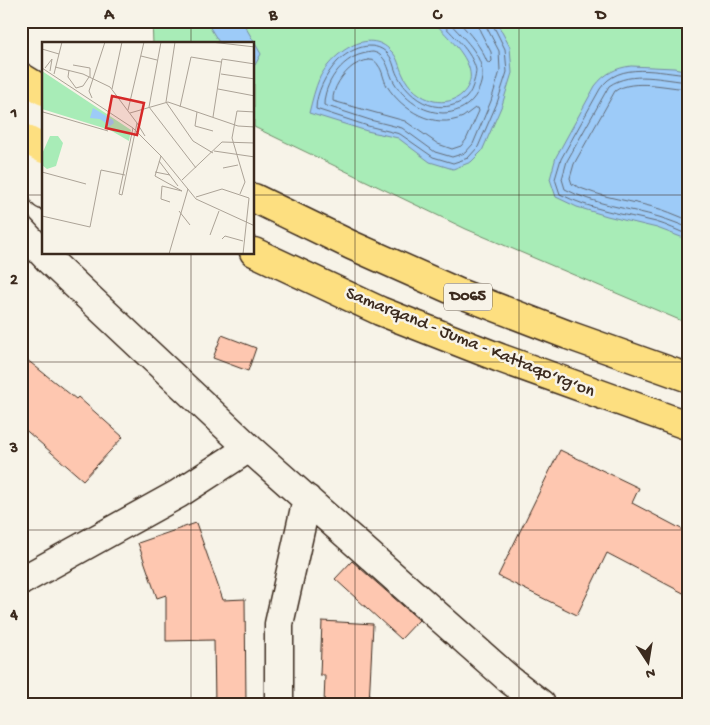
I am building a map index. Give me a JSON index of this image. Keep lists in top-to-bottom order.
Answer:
{
  "streets": {
    "main road": ["D065", "Samarqand - Juma - Kattaqo‘rg‘on"]
  },
  "north": "bottom",
  "grid": {
    "columns": [
      "A",
      "B",
      "C",
      "D"
    ],
    "rows": [
      "1",
      "2",
      "3",
      "4"
    ]
  }
}
